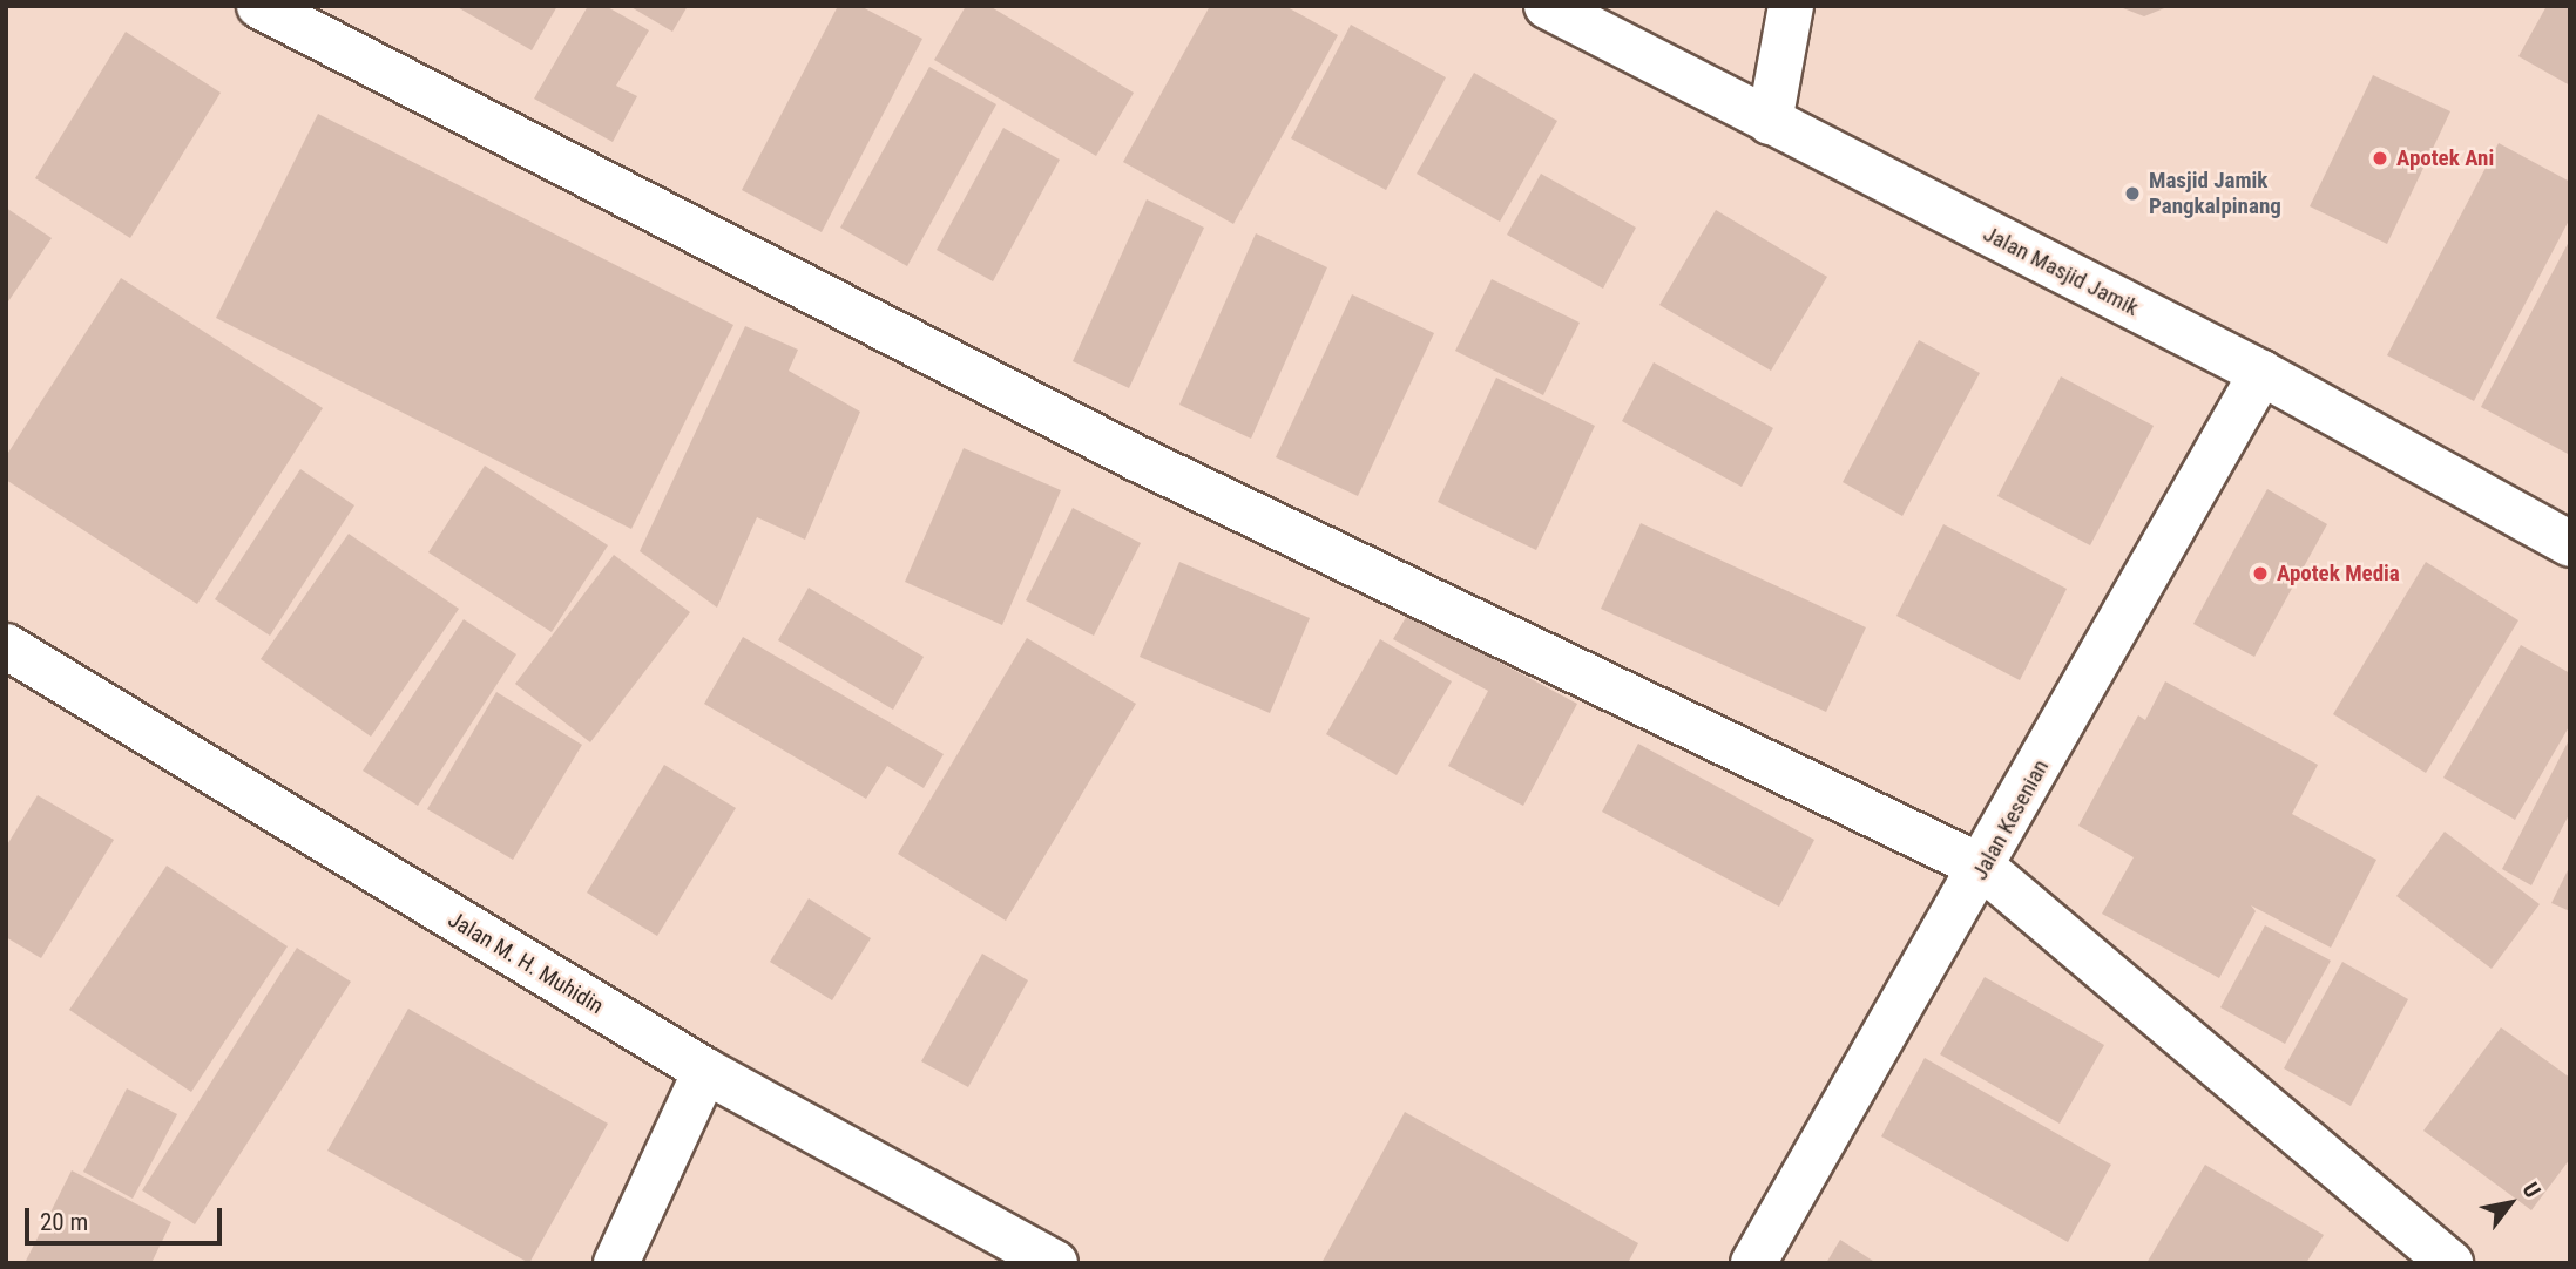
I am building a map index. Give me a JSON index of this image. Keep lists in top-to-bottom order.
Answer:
{
  "streets": {
    "main road": ["Jalan Masjid Jamik", "Jalan Kesenian", "Jalan M. H. Muhidin"]
  },
  "crossings": [
    ["Jalan Masjid Jamik", "Jalan Kesenian"]
  ],
  "places": ["Apotek Ani", "Masjid Jamik Pangkalpinang", "Apotek Media"],
  "scale_bar": "20 m",
  "north": "top right"
}
